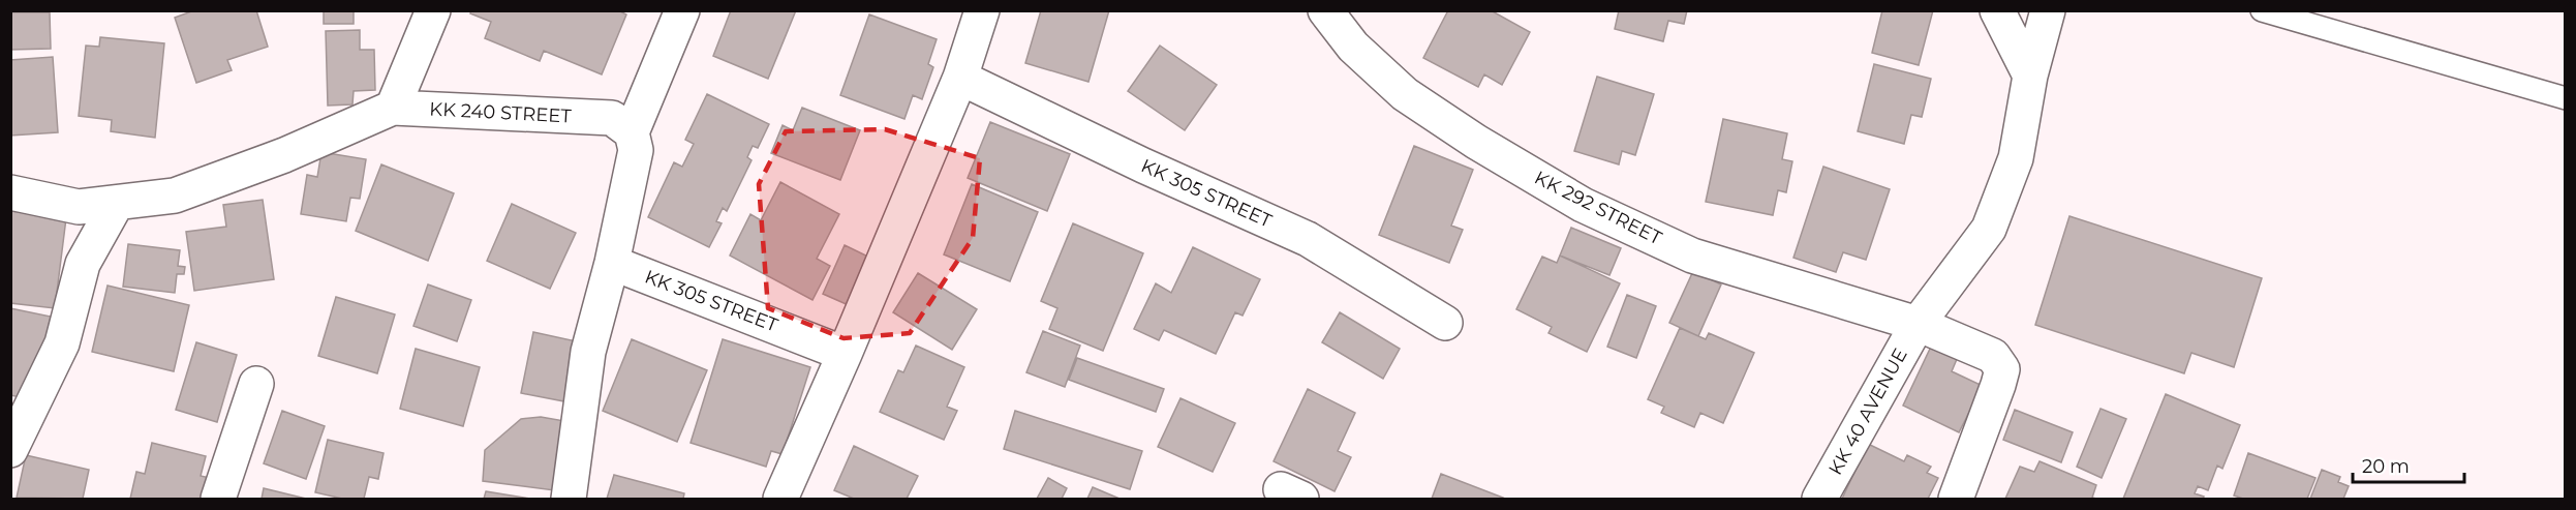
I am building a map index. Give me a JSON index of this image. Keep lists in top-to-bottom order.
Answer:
{
  "streets": {
    "street": [
      "KK 240 STREET",
      "KK 305 STREET",
      "KK 292 STREET",
      "KK 40 AVENUE"
    ]
  },
  "crossings": [
    ["KK 292 STREET", "KK 40 AVENUE"]
  ],
  "scale_bar": "20 m"
}
